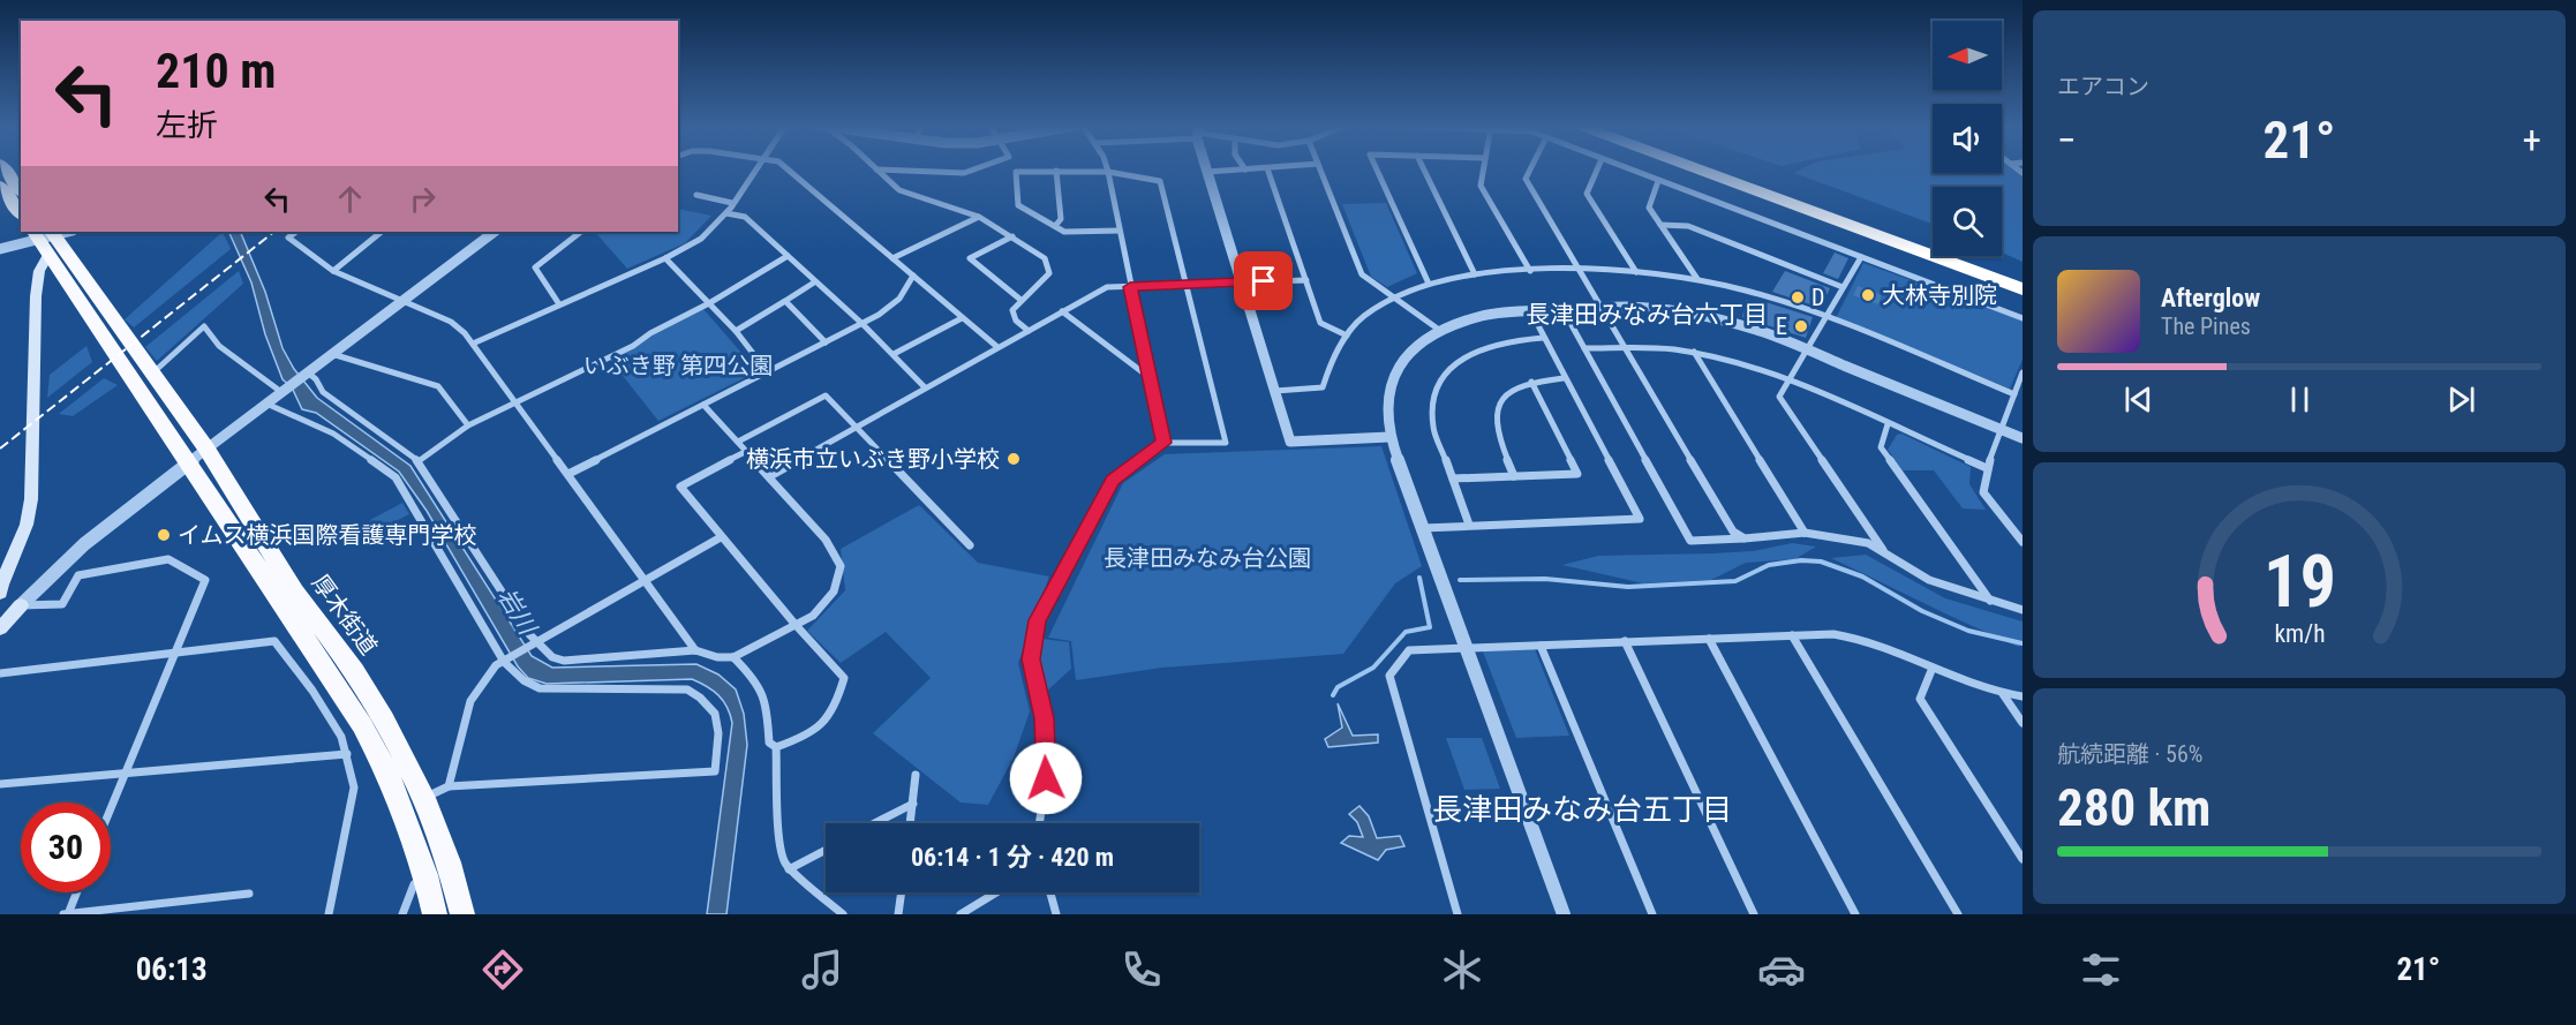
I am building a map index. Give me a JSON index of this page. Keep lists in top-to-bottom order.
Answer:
{
  "streets": {
    "highway": ["厚木街道"]
  },
  "districts": ["長津田みなみ台六丁目", "長津田みなみ台五丁目"],
  "water": ["岩川"],
  "parks": ["いぶき野 第四公園", "長津田みなみ台公園"],
  "places": [
    "大林寺別院",
    "D",
    "E",
    "横浜市立いぶき野小学校",
    "イムス横浜国際看護専門学校"
  ],
  "north": "left",
  "page": {
    "tile": [
      "エアコン",
      ["航続距離 · 56%", "280 km"]
    ],
    "turn": ["210 m", "左折"],
    "heat": ["−", "21°", "+"],
    "song": ["Afterglow", "The Pines"],
    "limit": "30",
    "trip": "06:14 · 1 分 · 420 m",
    "tabs": ["06:13", "21°"],
    "gauge": ["19", "km/h"]
  }
}
